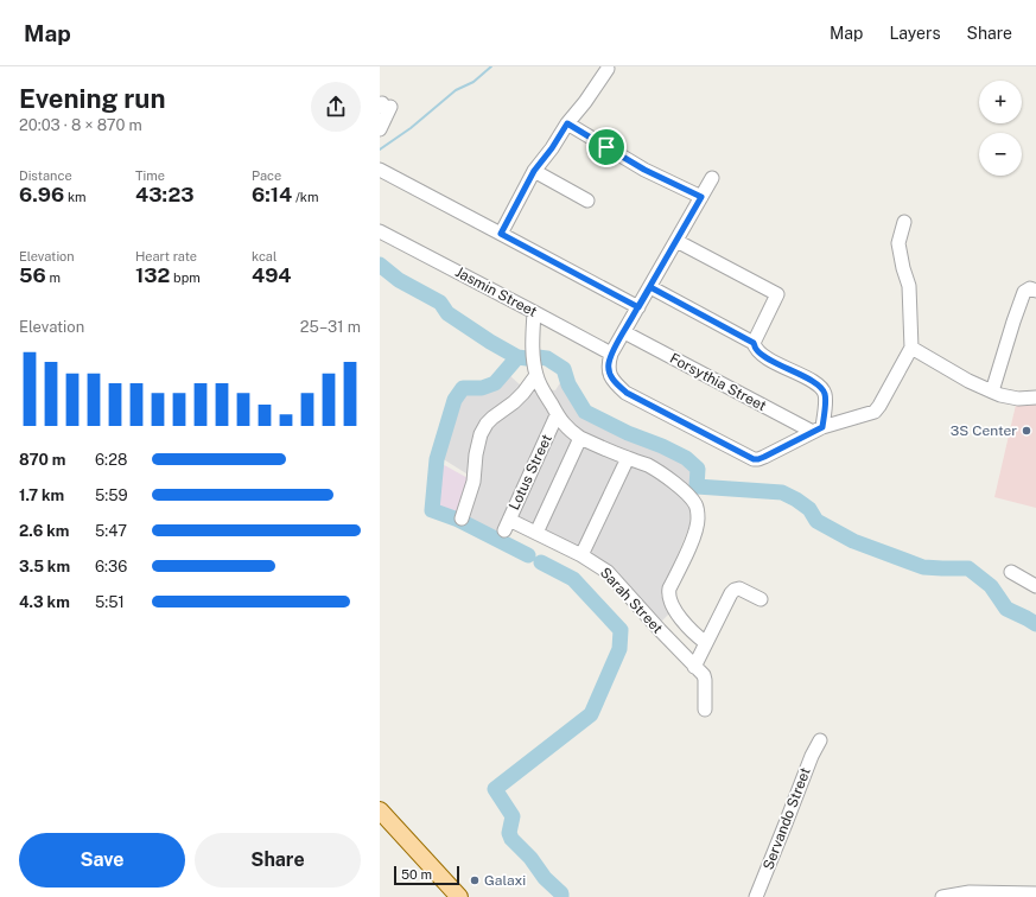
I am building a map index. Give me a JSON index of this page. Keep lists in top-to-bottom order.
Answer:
{
  "streets": {
    "street": [
      "Jasmin Street",
      "Forsythia Street",
      "Lotus Street",
      "Sarah Street",
      "Servando Street"
    ]
  },
  "crossings": [
    ["Lotus Street", "Sarah Street"]
  ],
  "places": ["3S Center", "Galaxi"],
  "scale_bar": "50 m",
  "page": {
    "header": "Map",
    "nav": ["Map", "Layers", "Share"],
    "heading": ["Evening run", "20:03 · 8 × 870 m"],
    "map_buttons": ["+", "−"],
    "stats": [
      ["Distance", "6.96 km"],
      ["Time", "43:23"],
      ["Pace", "6:14 /km"],
      ["Elevation", "56 m"],
      ["Heart rate", "132 bpm"],
      ["kcal", "494"]
    ],
    "chart": ["Elevation", "25–31 m"],
    "list": [
      {
        "name": "870 m",
        "note": "6:28"
      },
      {
        "name": "1.7 km",
        "note": "5:59"
      },
      {
        "name": "2.6 km",
        "note": "5:47"
      },
      {
        "name": "3.5 km",
        "note": "6:36"
      },
      {
        "name": "4.3 km",
        "note": "5:51"
      }
    ],
    "buttons": ["Save", "Share"],
    "scale": "50 m"
  }
}
